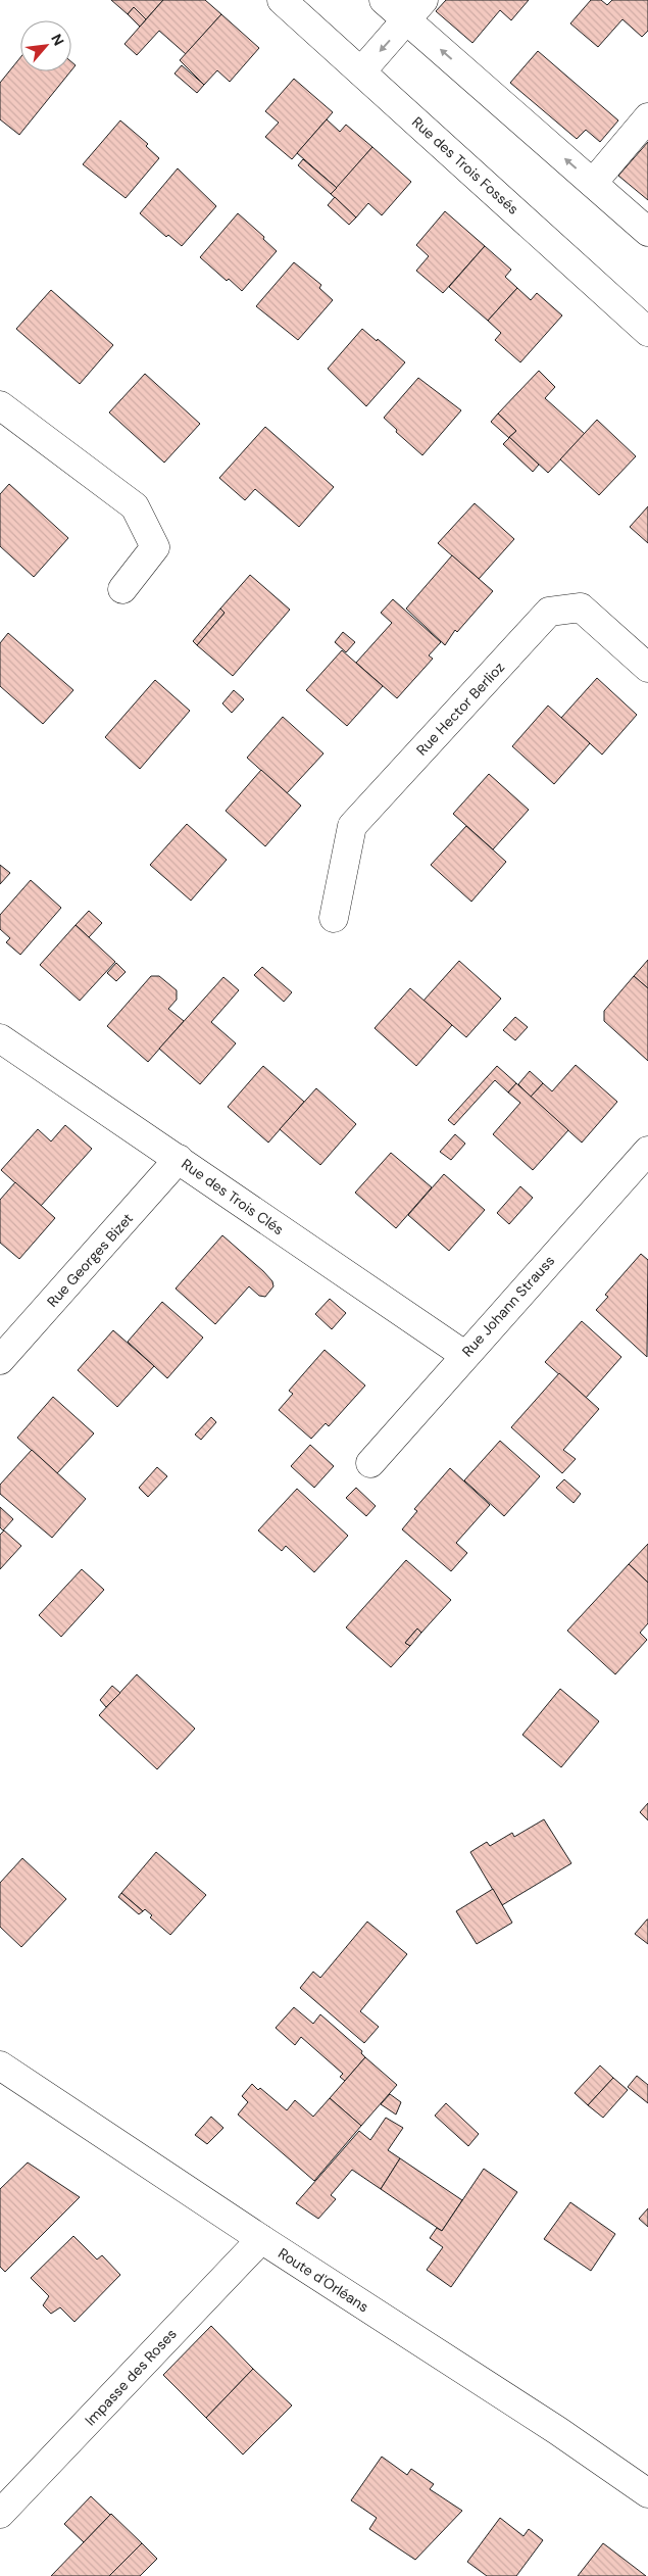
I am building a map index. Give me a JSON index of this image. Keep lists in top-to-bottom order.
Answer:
{
  "streets": {
    "street": [
      "Rue des Trois Fossés",
      "Rue Hector Berlioz",
      "Rue des Trois Clés",
      "Rue Georges Bizet",
      "Rue Johann Strauss",
      "Route d'Orléans",
      "Impasse des Roses"
    ]
  },
  "crossings": [
    ["Rue des Trois Clés", "Rue Georges Bizet"],
    ["Rue des Trois Clés", "Rue Johann Strauss"],
    ["Route d'Orléans", "Impasse des Roses"]
  ],
  "north": "top right"
}
